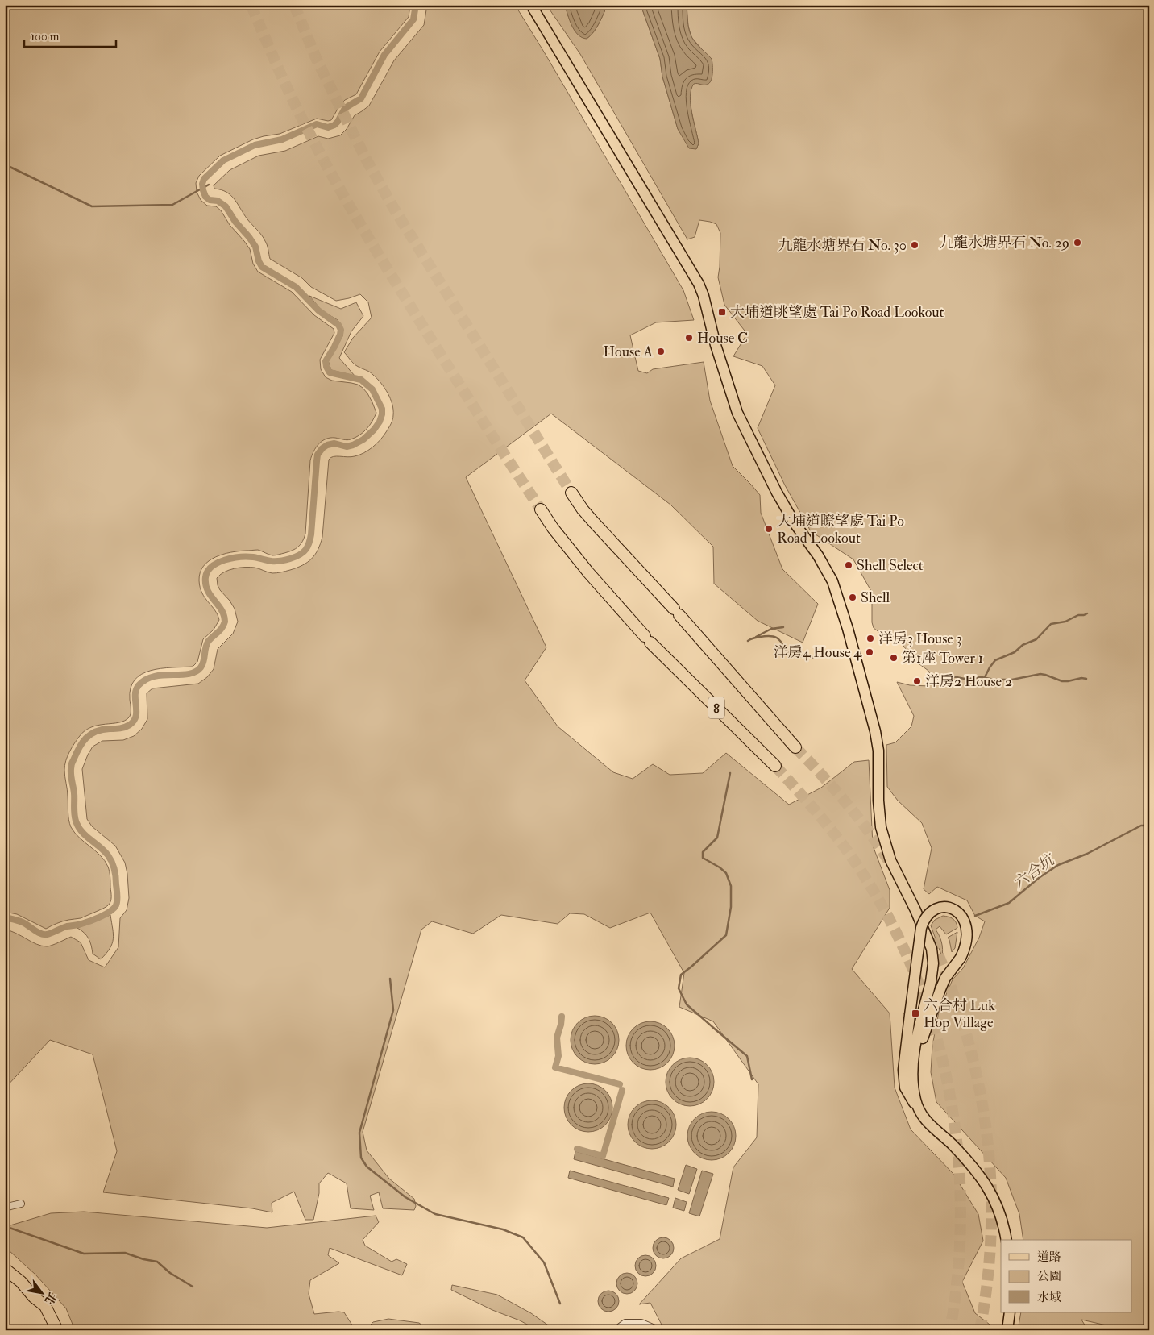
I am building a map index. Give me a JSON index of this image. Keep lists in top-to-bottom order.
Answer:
{
  "streets": {
    "highway": ["8"]
  },
  "water": ["六合坑"],
  "places": {
    "other": [
      "九龍水塘界石 No. 29",
      "九龍水塘界石 No. 30",
      "House C",
      "House A",
      "大埔道瞭望處 Tai Po Road Lookout",
      "Shell Select",
      "Shell",
      "洋房3 House 3",
      "洋房4 House 4",
      "第1座 Tower 1",
      "洋房2 House 2"
    ],
    "transit": ["大埔道眺望處 Tai Po Road Lookout", "六合村 Luk Hop Village"]
  },
  "legend": ["道路", "公園", "水域"],
  "scale_bar": "100 m",
  "north": "bottom right"
}
